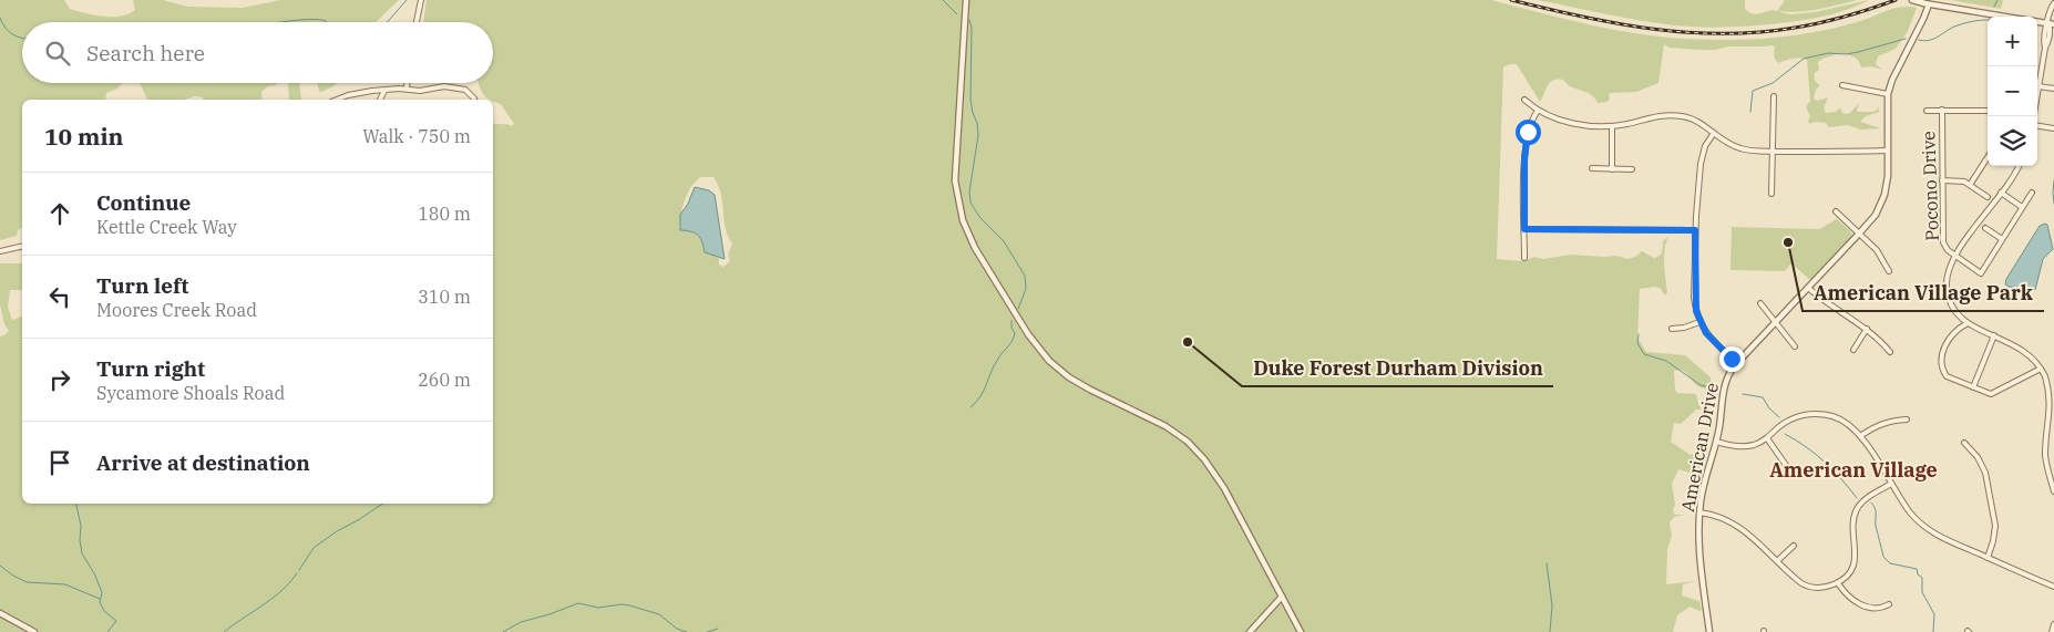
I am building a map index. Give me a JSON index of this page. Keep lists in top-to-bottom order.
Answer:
{
  "streets": {
    "street": ["Pocono Drive", "American Drive"]
  },
  "districts": ["American Village"],
  "places": ["American Village Park", "Duke Forest Durham Division"],
  "page": {
    "map_buttons": ["+", "−"],
    "search": "Search here",
    "heading": ["10 min", "Walk · 750 m"],
    "list": [
      ["Continue", "Kettle Creek Way", "180 m"],
      ["Turn left", "Moores Creek Road", "310 m"],
      ["Turn right", "Sycamore Shoals Road", "260 m"],
      "Arrive at destination"
    ]
  }
}
